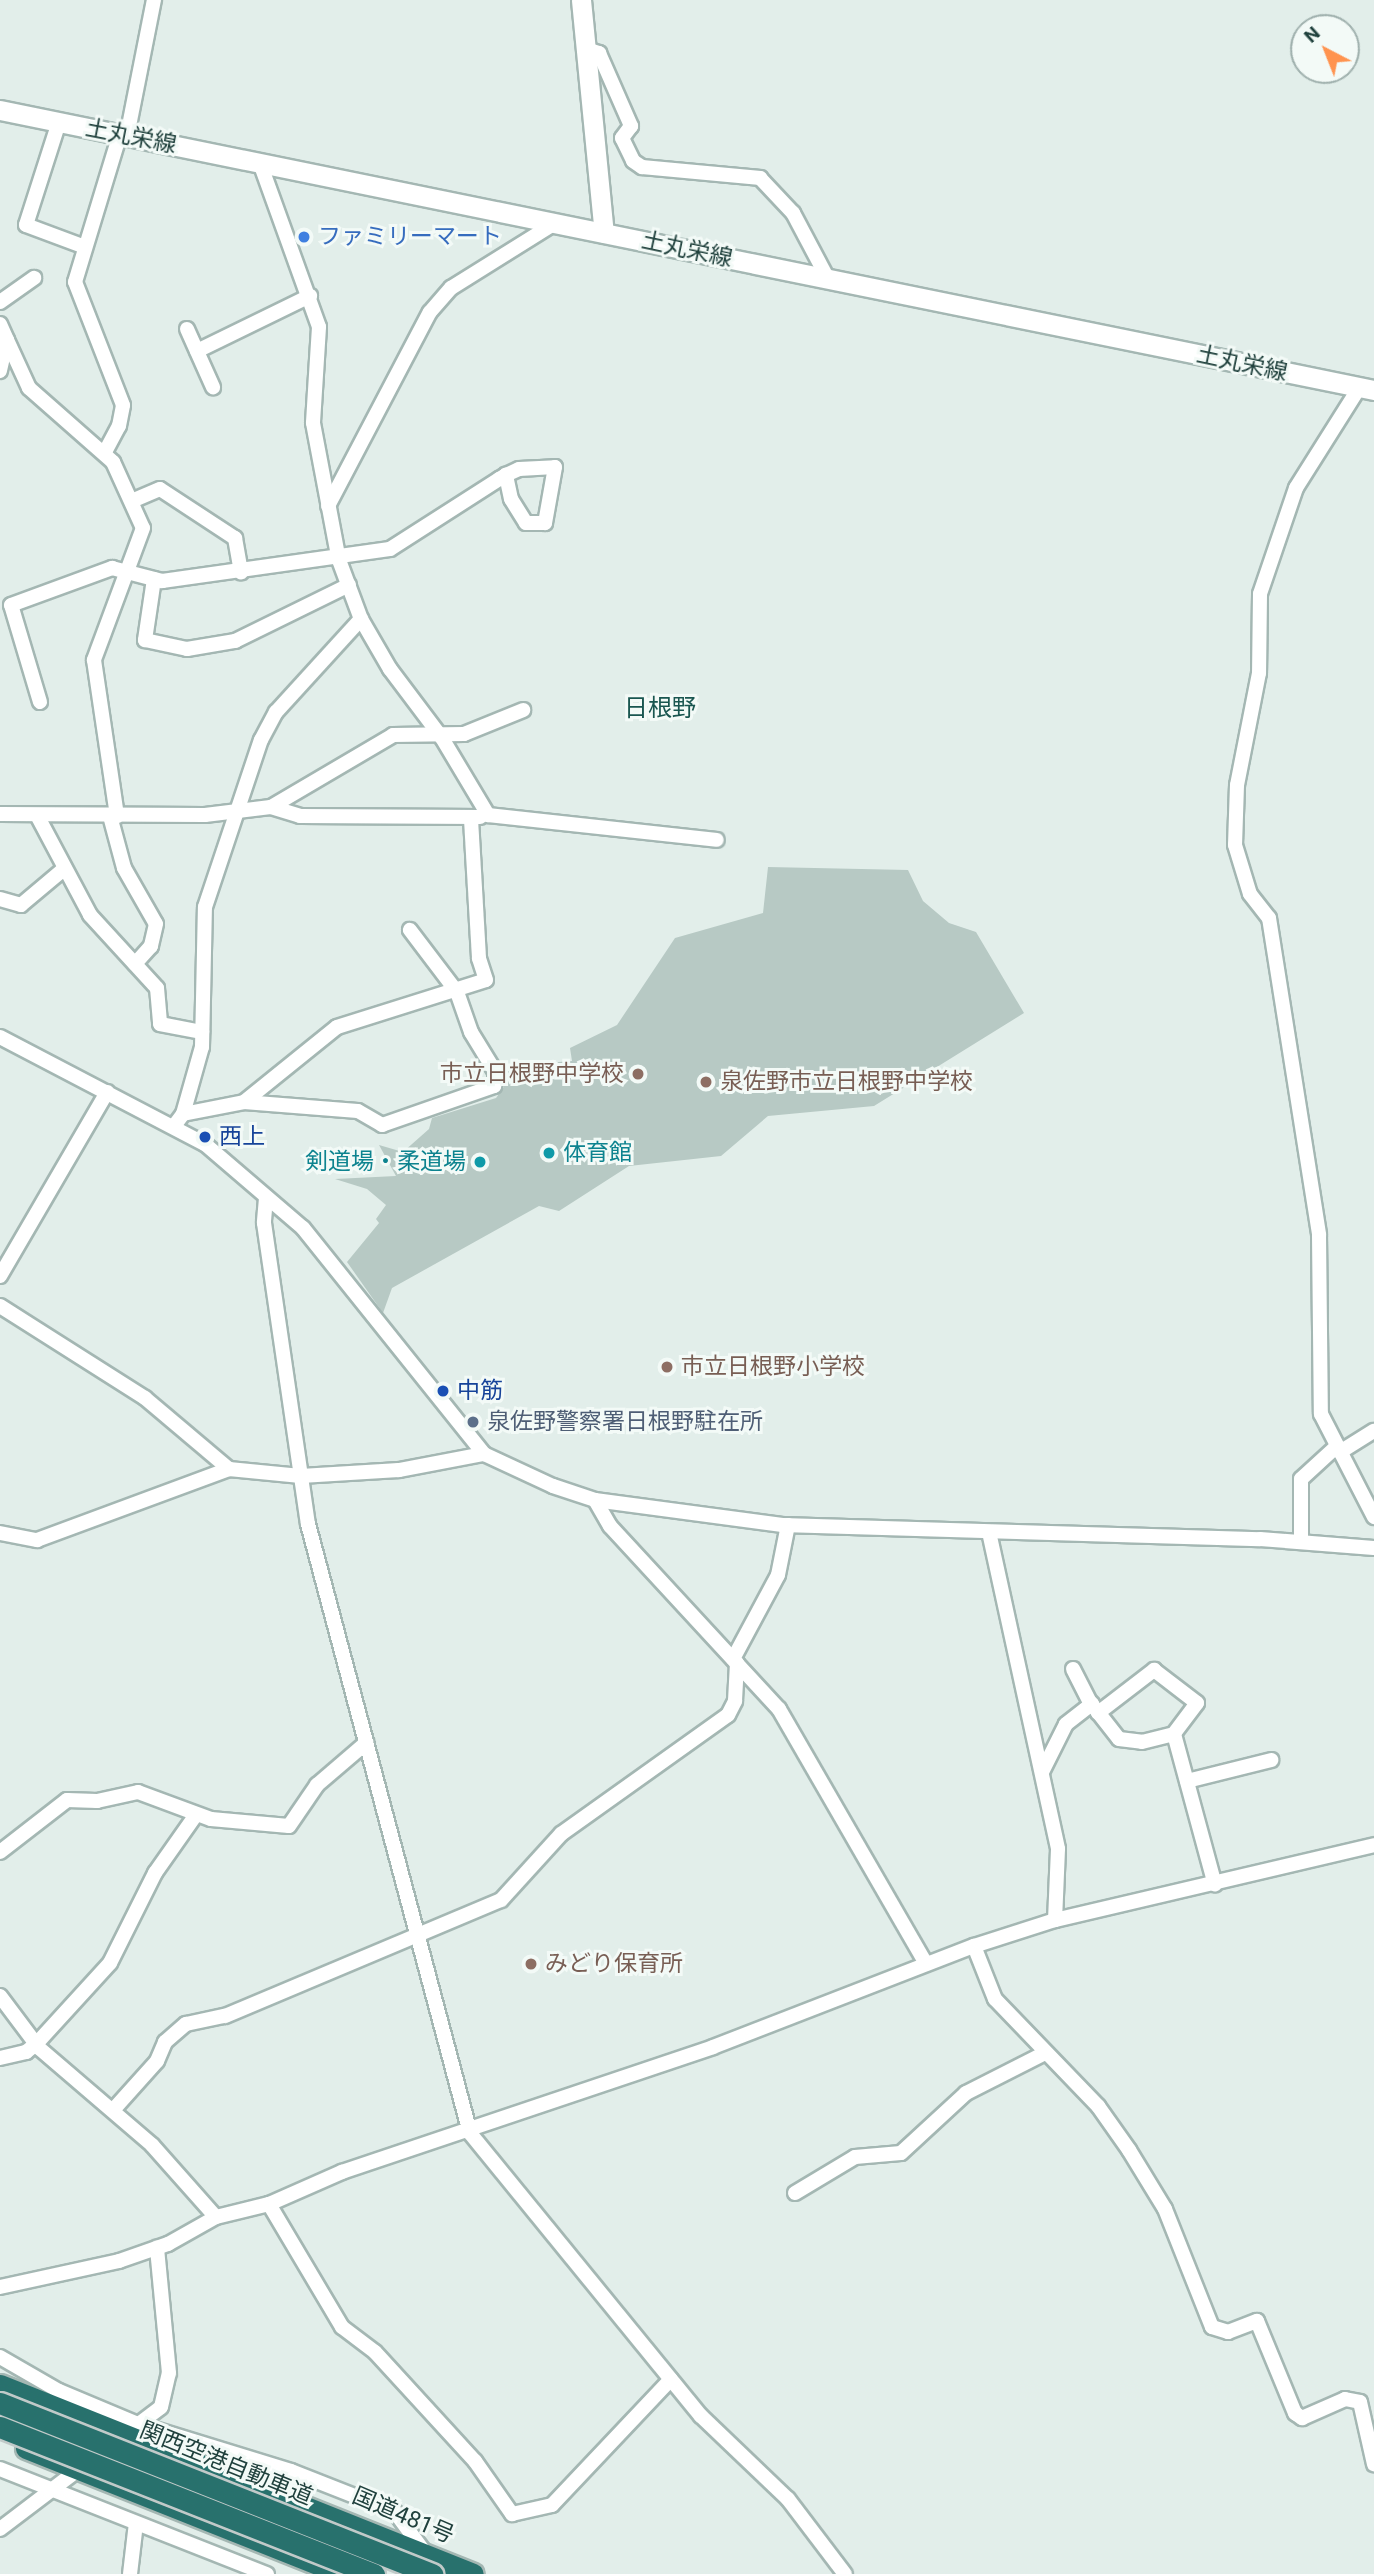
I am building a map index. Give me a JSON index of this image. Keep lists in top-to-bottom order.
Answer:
{
  "streets": {
    "highway": ["関西空港自動車道", "国道481号"],
    "main road": ["土丸栄線"]
  },
  "crossings": [
    ["関西空港自動車道", "国道481号"]
  ],
  "districts": ["日根野"],
  "places": [
    "ファミリーマート",
    "市立日根野中学校",
    "泉佐野市立日根野中学校",
    "西上",
    "体育館",
    "剣道場・柔道場",
    "市立日根野小学校",
    "中筋",
    "泉佐野警察署日根野駐在所",
    "みどり保育所"
  ],
  "north": "top left"
}
